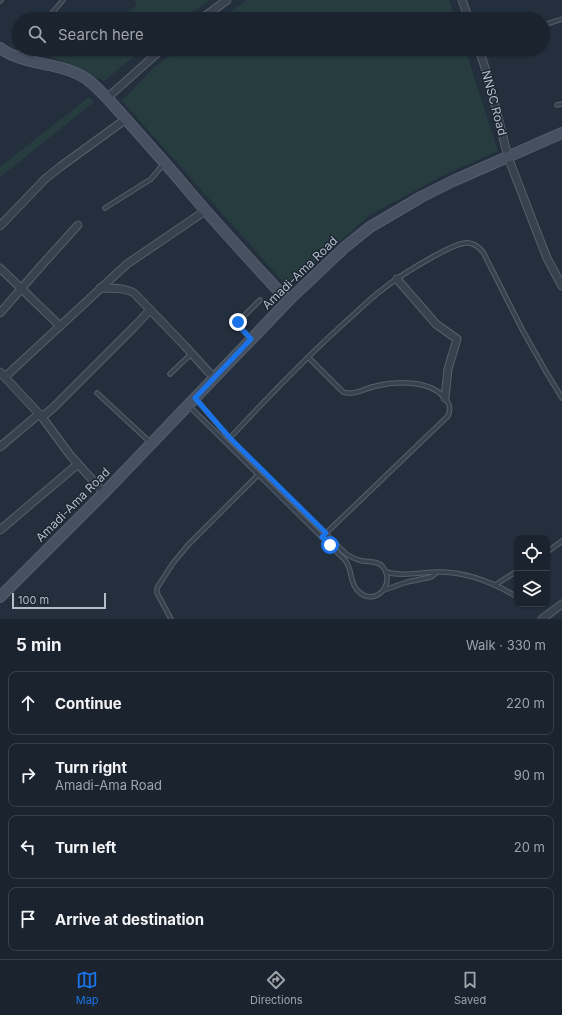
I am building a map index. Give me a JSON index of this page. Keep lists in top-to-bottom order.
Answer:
{
  "streets": {
    "street": ["NNSC Road", "Amadi-Ama Road"]
  },
  "crossings": [
    ["NNSC Road", "Amadi-Ama Road"]
  ],
  "scale_bar": "100 m",
  "page": {
    "search": "Search here",
    "scale": "100 m",
    "heading": ["5 min", "Walk · 330 m"],
    "list": [
      ["Continue", "220 m"],
      ["Turn right", "Amadi-Ama Road", "90 m"],
      ["Turn left", "20 m"],
      "Arrive at destination"
    ],
    "nav": ["Map", "Directions", "Saved"]
  }
}
